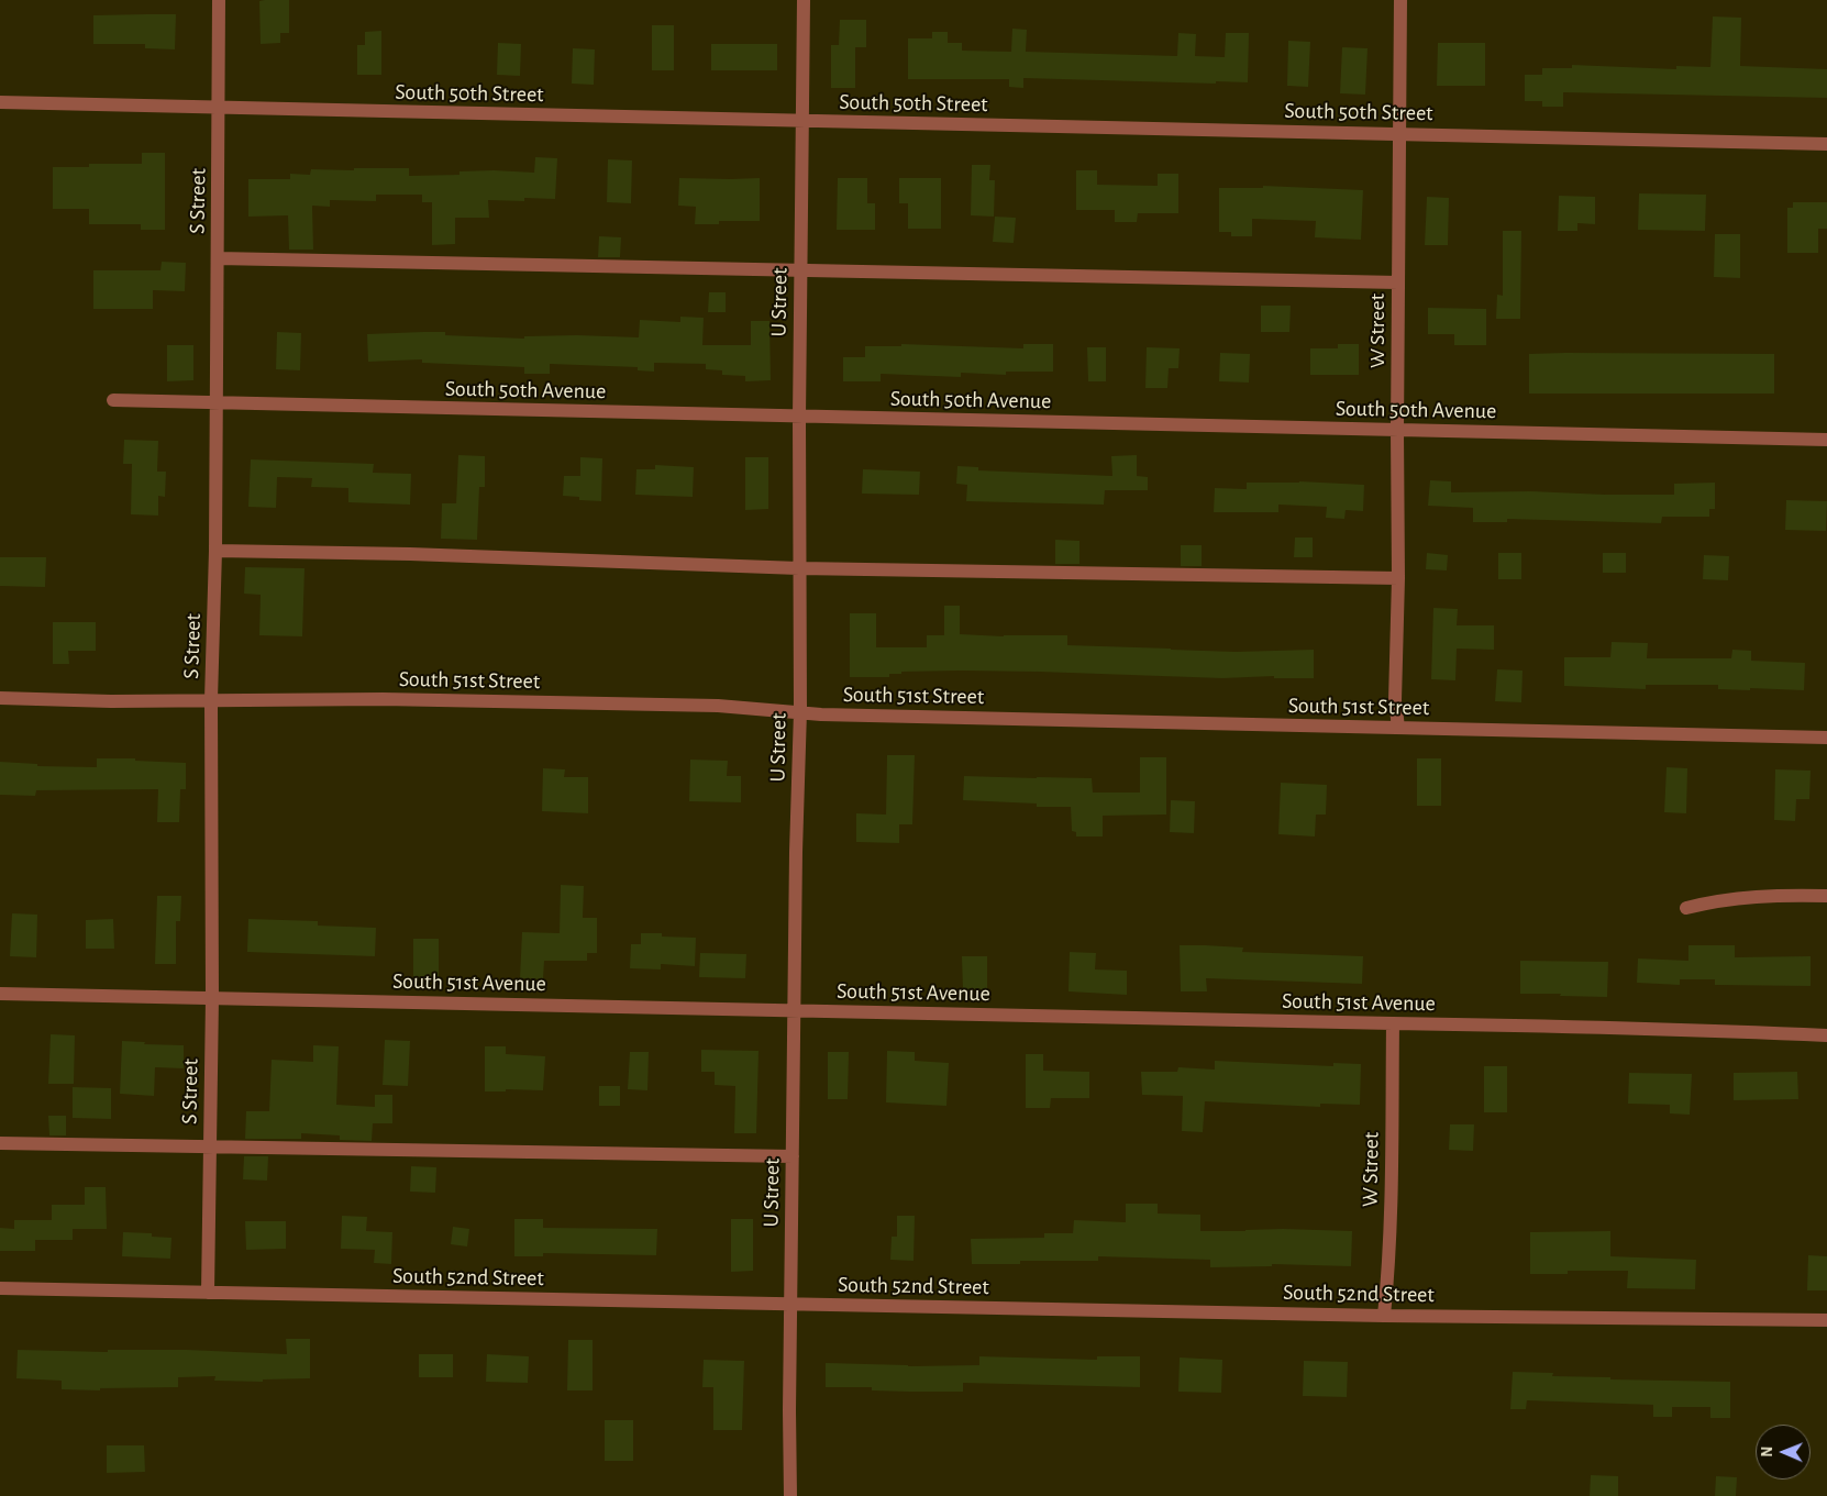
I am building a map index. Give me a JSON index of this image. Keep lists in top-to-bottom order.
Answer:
{
  "streets": {
    "street": [
      "South 50th Street",
      "S Street",
      "U Street",
      "W Street",
      "South 50th Avenue",
      "South 51st Street",
      "South 51st Avenue",
      "South 52nd Street"
    ]
  },
  "crossings": [
    ["South 50th Street", "S Street"],
    ["South 50th Street", "U Street"],
    ["South 50th Street", "W Street"],
    ["S Street", "South 50th Avenue"],
    ["S Street", "South 51st Street"],
    ["S Street", "South 51st Avenue"],
    ["S Street", "South 52nd Street"],
    ["U Street", "South 50th Avenue"],
    ["U Street", "South 51st Street"],
    ["U Street", "South 51st Avenue"],
    ["U Street", "South 52nd Street"],
    ["W Street", "South 50th Avenue"],
    ["W Street", "South 51st Street"],
    ["W Street", "South 51st Avenue"],
    ["W Street", "South 52nd Street"]
  ],
  "north": "left"
}
